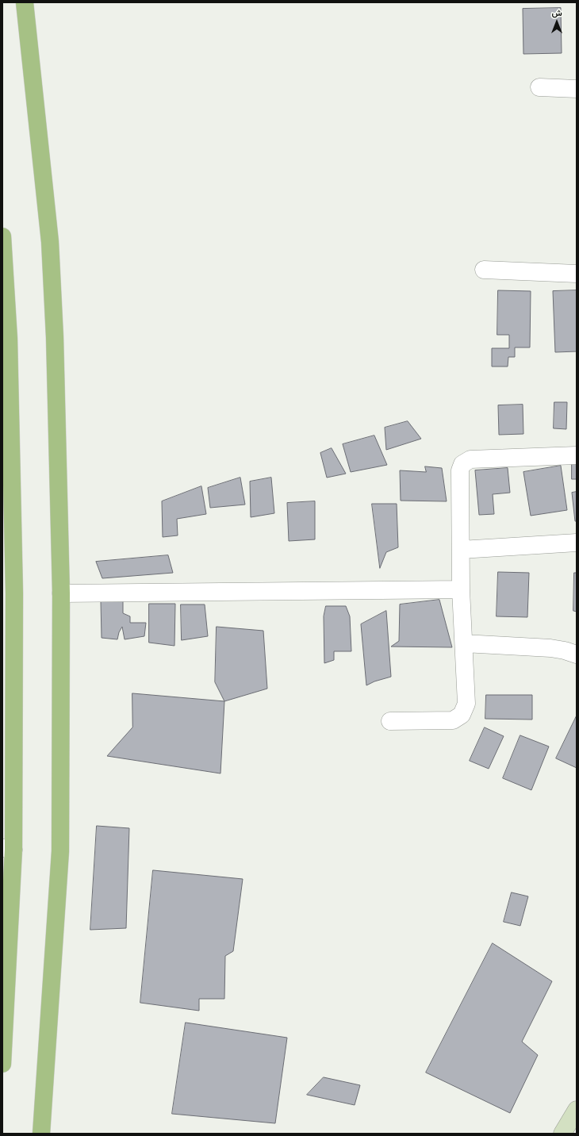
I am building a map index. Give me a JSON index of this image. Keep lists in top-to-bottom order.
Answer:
{
  "north": "top"
}
